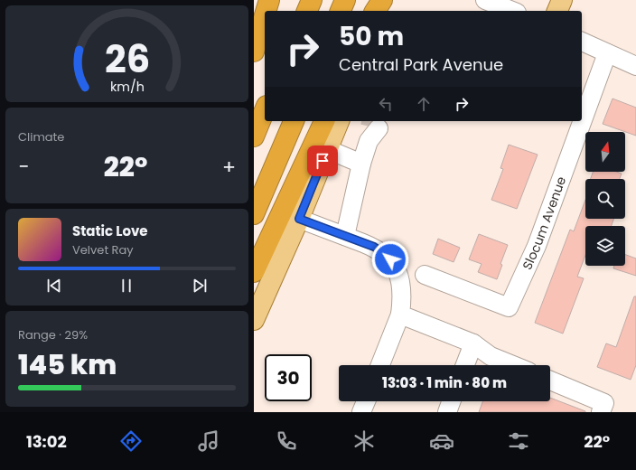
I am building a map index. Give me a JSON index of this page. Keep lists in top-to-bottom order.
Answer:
{
  "streets": {
    "street": ["Slocum Avenue"]
  },
  "north": "top",
  "page": {
    "turn": ["50 m", "Central Park Avenue"],
    "tile": [
      "Climate",
      ["Range · 29%", "145 km"]
    ],
    "heat": ["−", "22°", "+"],
    "song": ["Static Love", "Velvet Ray"],
    "limit": "30",
    "trip": "13:03 · 1 min · 80 m",
    "tabs": ["13:02", "22°"],
    "gauge": ["26", "km/h"]
  }
}
